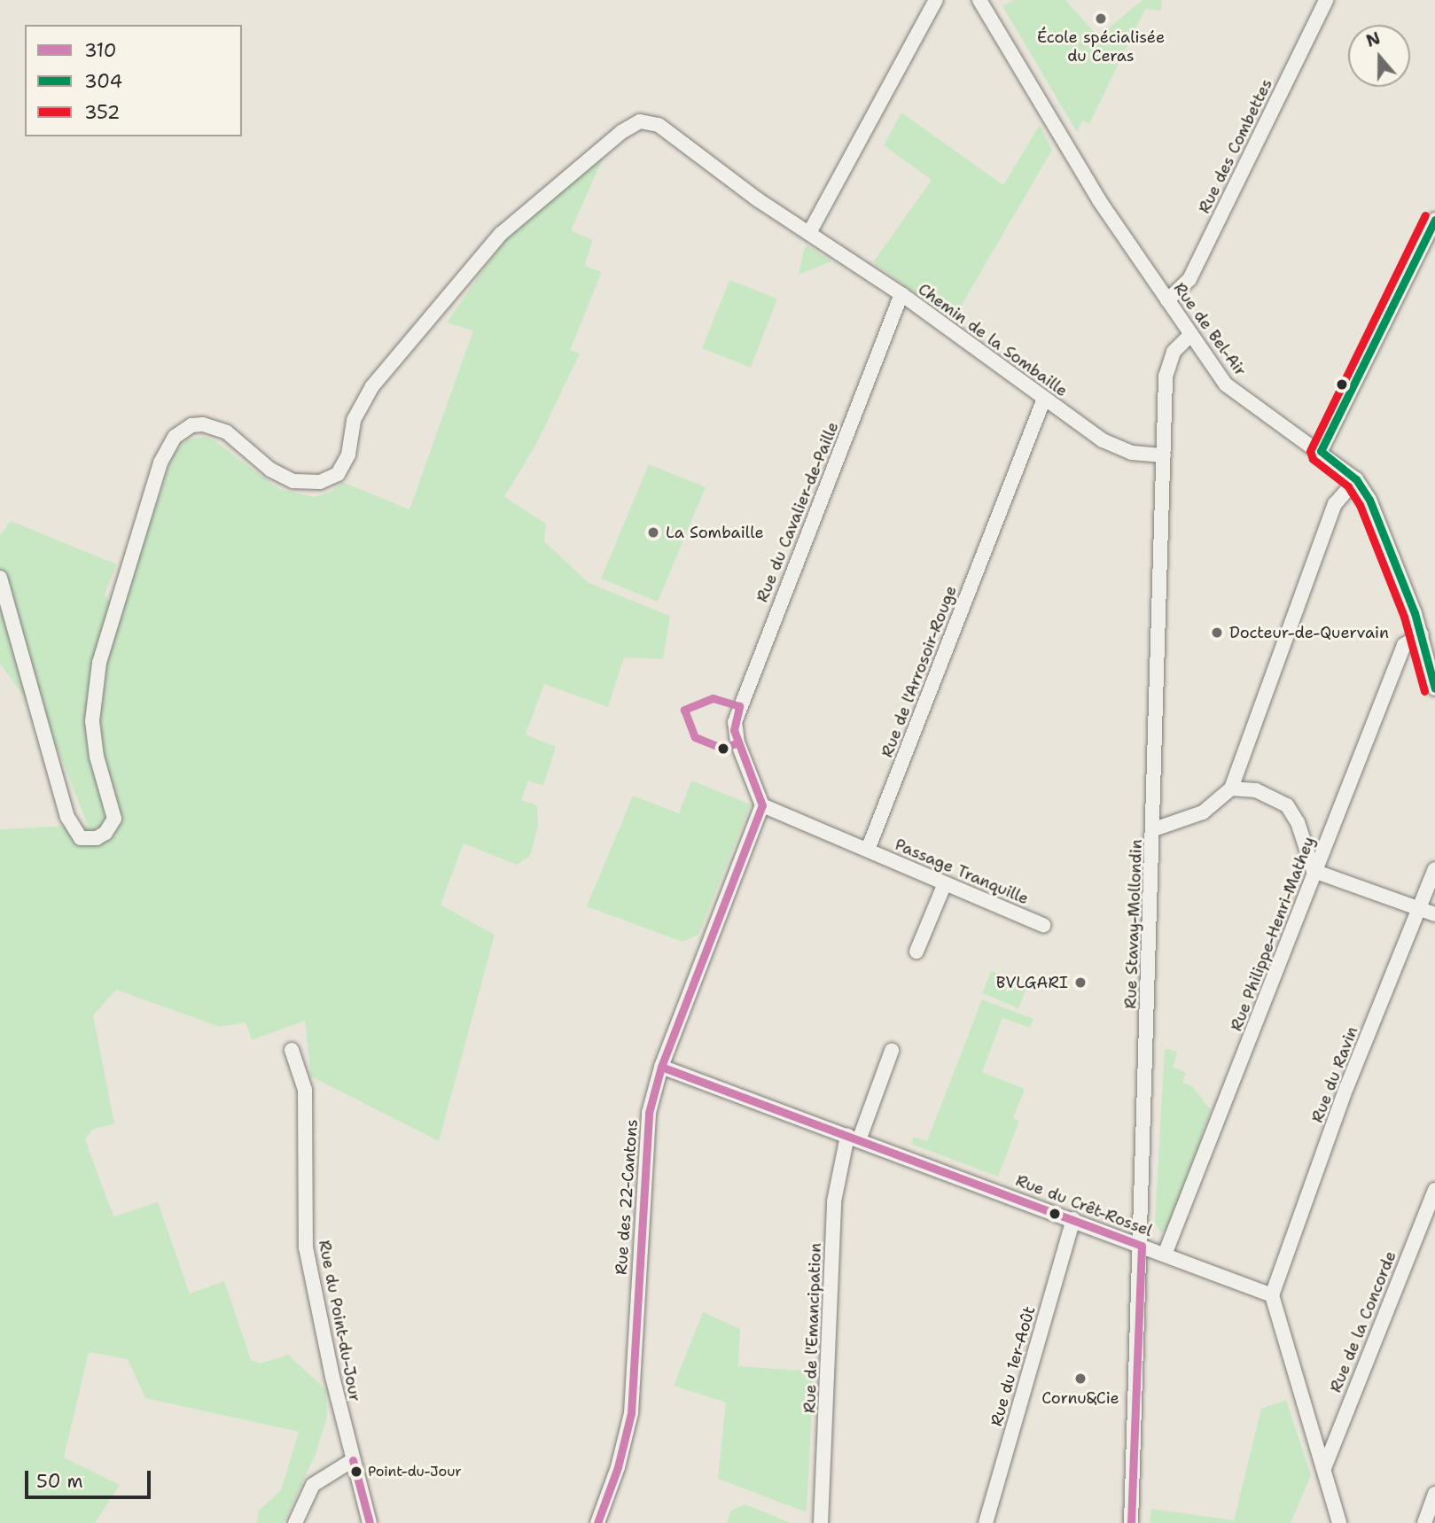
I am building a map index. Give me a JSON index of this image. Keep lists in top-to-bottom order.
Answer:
{
  "streets": {
    "street": [
      "Rue des Combettes",
      "Rue de Bel-Air",
      "Chemin de la Sombaille",
      "Rue du Cavalier-de-Paille",
      "Rue de l'Arrosoir-Rouge",
      "Passage Tranquille",
      "Rue Stavay-Mollondin",
      "Rue Philippe-Henri-Mathey",
      "Rue du Ravin",
      "Rue des 22-Cantons",
      "Rue du Crêt-Rossel",
      "Rue du Point-du-Jour",
      "Rue de la Concorde",
      "Rue de l'Emancipation",
      "Rue du 1er-Août"
    ]
  },
  "crossings": [
    ["Rue des Combettes", "Rue de Bel-Air"],
    ["Rue de Bel-Air", "Rue Stavay-Mollondin"],
    ["Rue de Bel-Air", "Rue Philippe-Henri-Mathey"],
    ["Chemin de la Sombaille", "Rue du Cavalier-de-Paille"],
    ["Chemin de la Sombaille", "Rue de l'Arrosoir-Rouge"],
    ["Chemin de la Sombaille", "Rue Stavay-Mollondin"],
    ["Rue du Cavalier-de-Paille", "Rue des 22-Cantons"],
    ["Rue de l'Arrosoir-Rouge", "Passage Tranquille"],
    ["Rue Stavay-Mollondin", "Rue du Crêt-Rossel"],
    ["Rue Philippe-Henri-Mathey", "Rue du Crêt-Rossel"],
    ["Rue du Ravin", "Rue du Crêt-Rossel"],
    ["Rue des 22-Cantons", "Rue du Crêt-Rossel"],
    ["Rue du Crêt-Rossel", "Rue de l'Emancipation"],
    ["Rue du Crêt-Rossel", "Rue du 1er-Août"]
  ],
  "places": [
    "École spécialisée du Ceras",
    "La Sombaille",
    "Docteur-de-Quervain",
    "BVLGARI",
    "Cornu&Cie",
    "Point-du-Jour"
  ],
  "lines": ["transit line 352", "transit line 304", "transit line 310"],
  "legend": ["310", "304", "352"],
  "scale_bar": "50 m",
  "north": "top"
}
